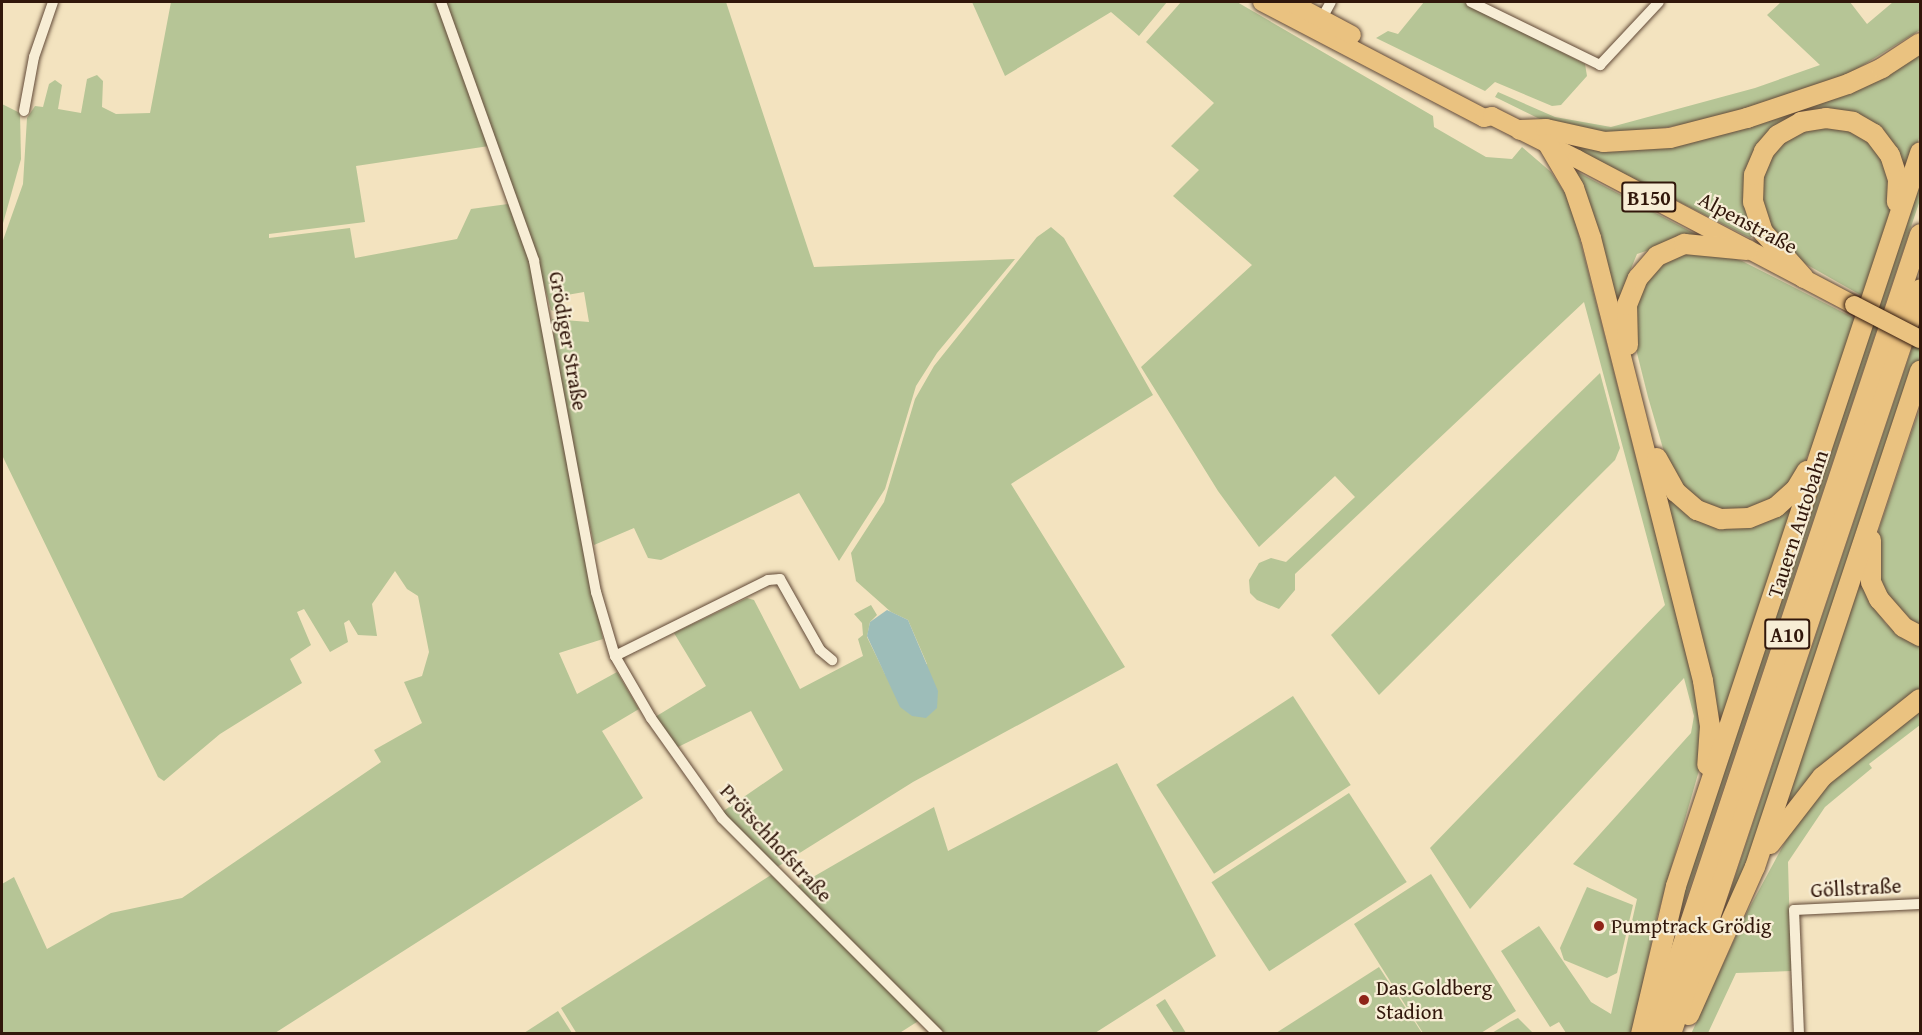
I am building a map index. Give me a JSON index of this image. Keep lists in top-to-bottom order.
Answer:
{
  "streets": {
    "highway": ["Tauern Autobahn", "A10"],
    "main road": ["B150", "Alpenstraße"],
    "street": ["Grödiger Straße", "Prötschhofstraße", "Göllstraße"]
  },
  "crossings": [
    ["Grödiger Straße", "Prötschhofstraße"]
  ],
  "places": ["Pumptrack Grödig", "Das.Goldberg Stadion"]
}
